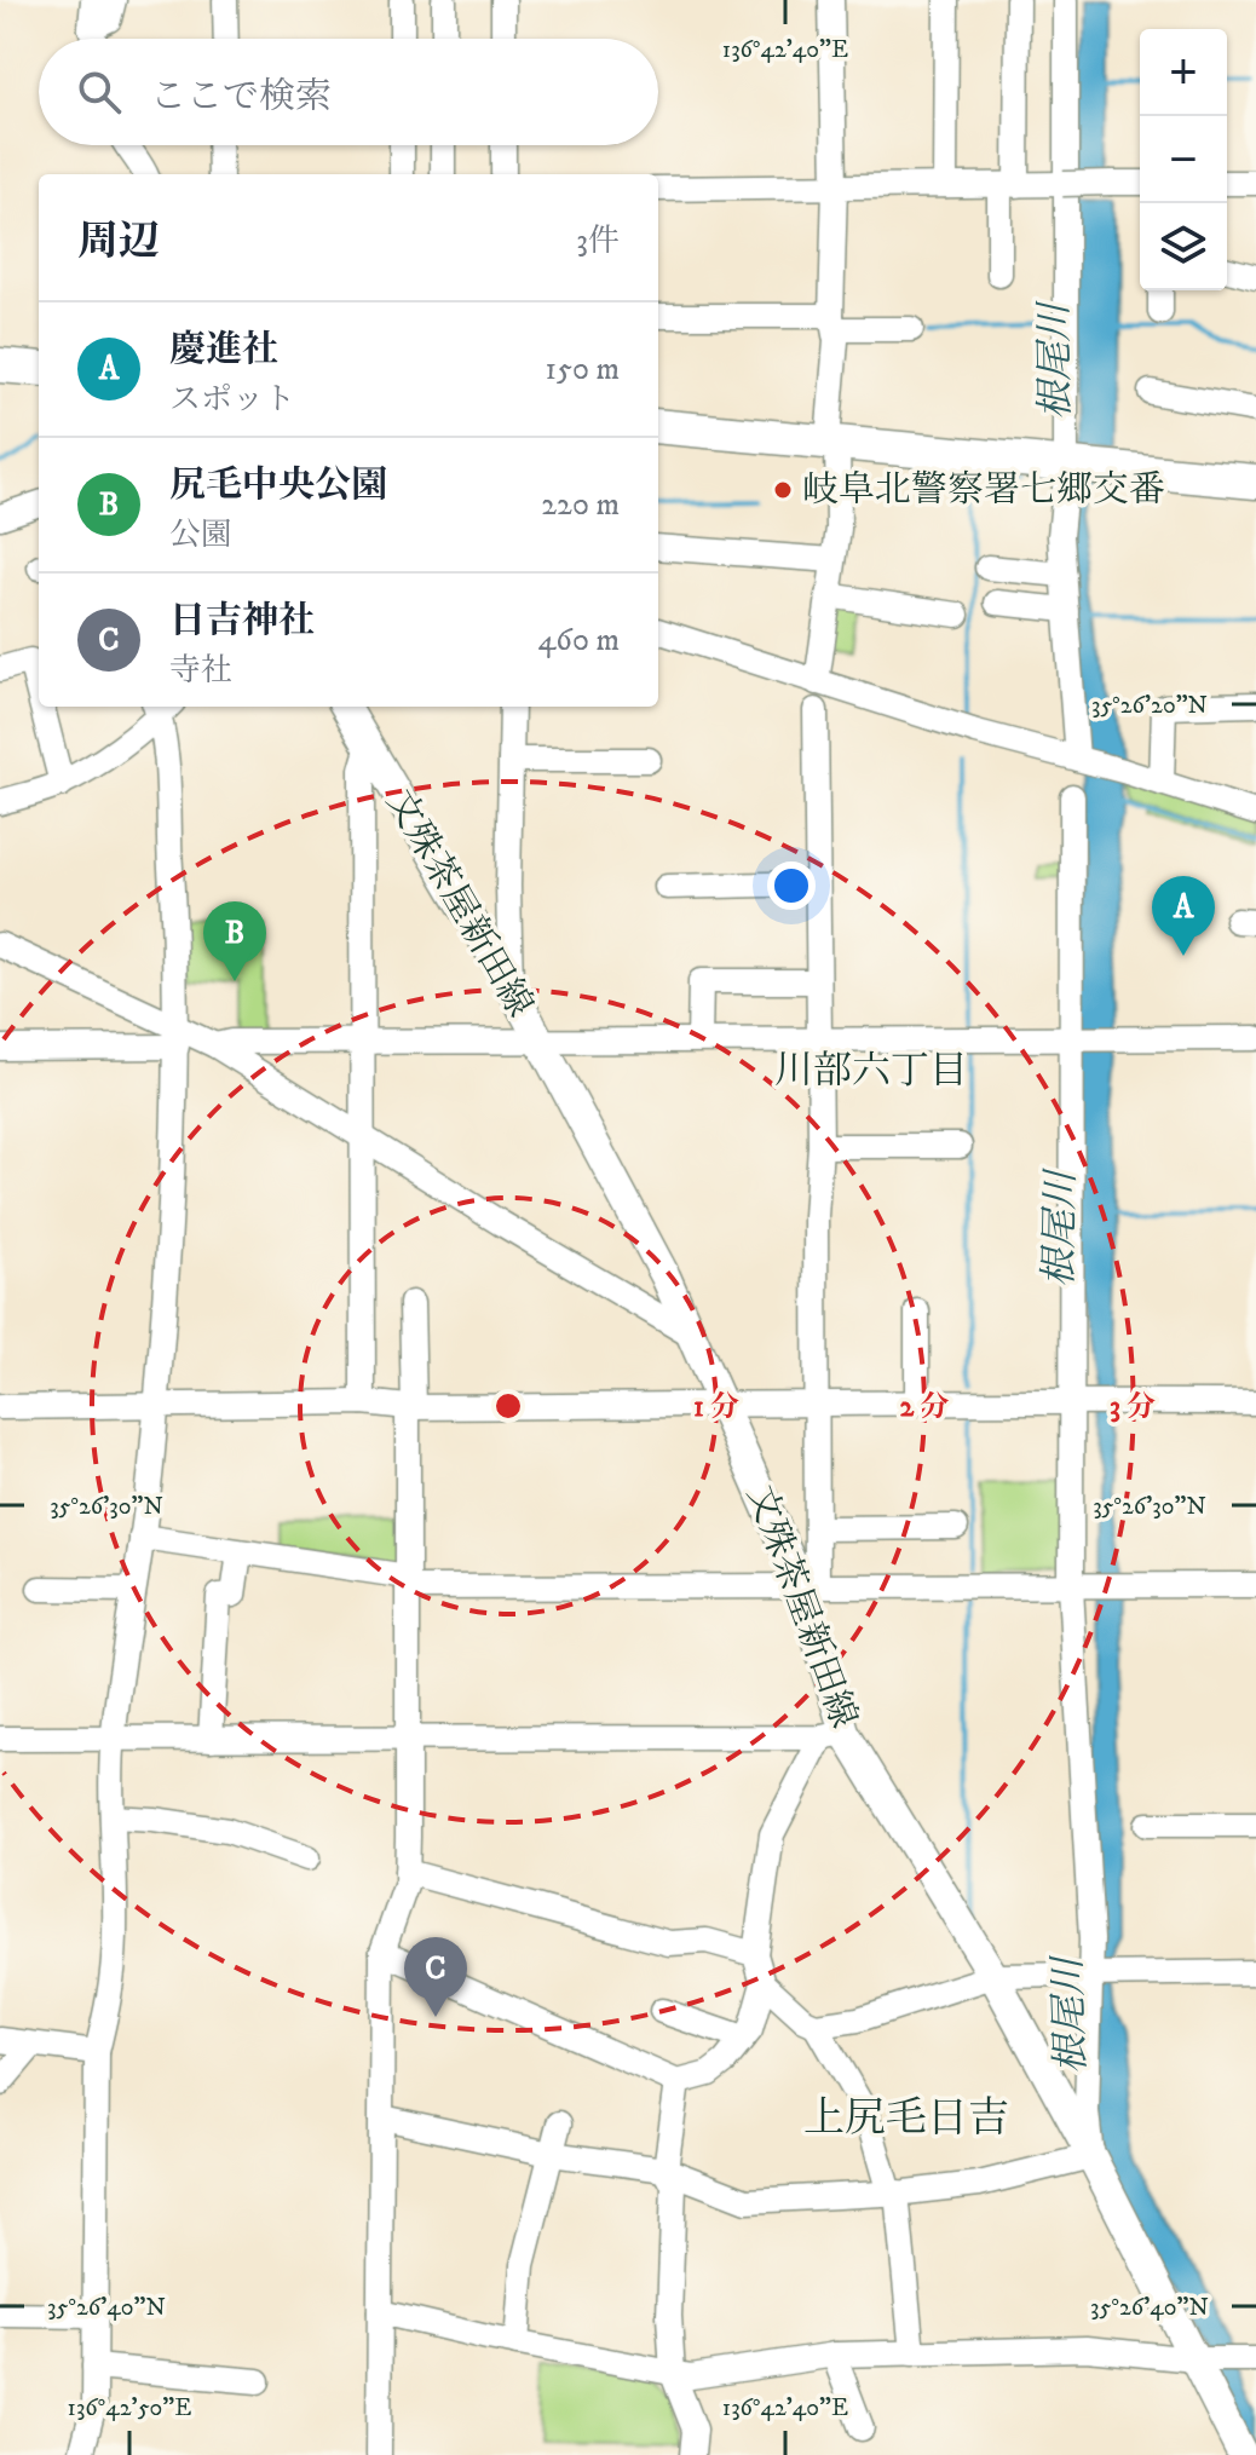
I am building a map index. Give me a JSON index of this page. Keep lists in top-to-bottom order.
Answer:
{
  "streets": {
    "main road": ["文殊茶屋新田線"]
  },
  "districts": ["川部六丁目", "上尻毛日吉"],
  "water": ["根尾川"],
  "places": ["岐阜北警察署七郷交番"],
  "page": {
    "map_buttons": ["+", "−"],
    "search": "ここで検索",
    "heading": ["周辺", "3件"],
    "list": [
      {
        "mark": "A",
        "name": "慶進社",
        "note": "スポット",
        "value": "150 m"
      },
      {
        "mark": "B",
        "name": "尻毛中央公園",
        "note": "公園",
        "value": "220 m"
      },
      {
        "mark": "C",
        "name": "日吉神社",
        "note": "寺社",
        "value": "460 m"
      }
    ],
    "pins": ["A", "B", "C"]
  },
  "coordinates": [
    "136°42'40\"E",
    "35°26'20\"N",
    "35°26'30\"N",
    "35°26'40\"N",
    "136°42'50\"E"
  ],
  "rings": ["1 分", "2 分", "3 分"]
}
